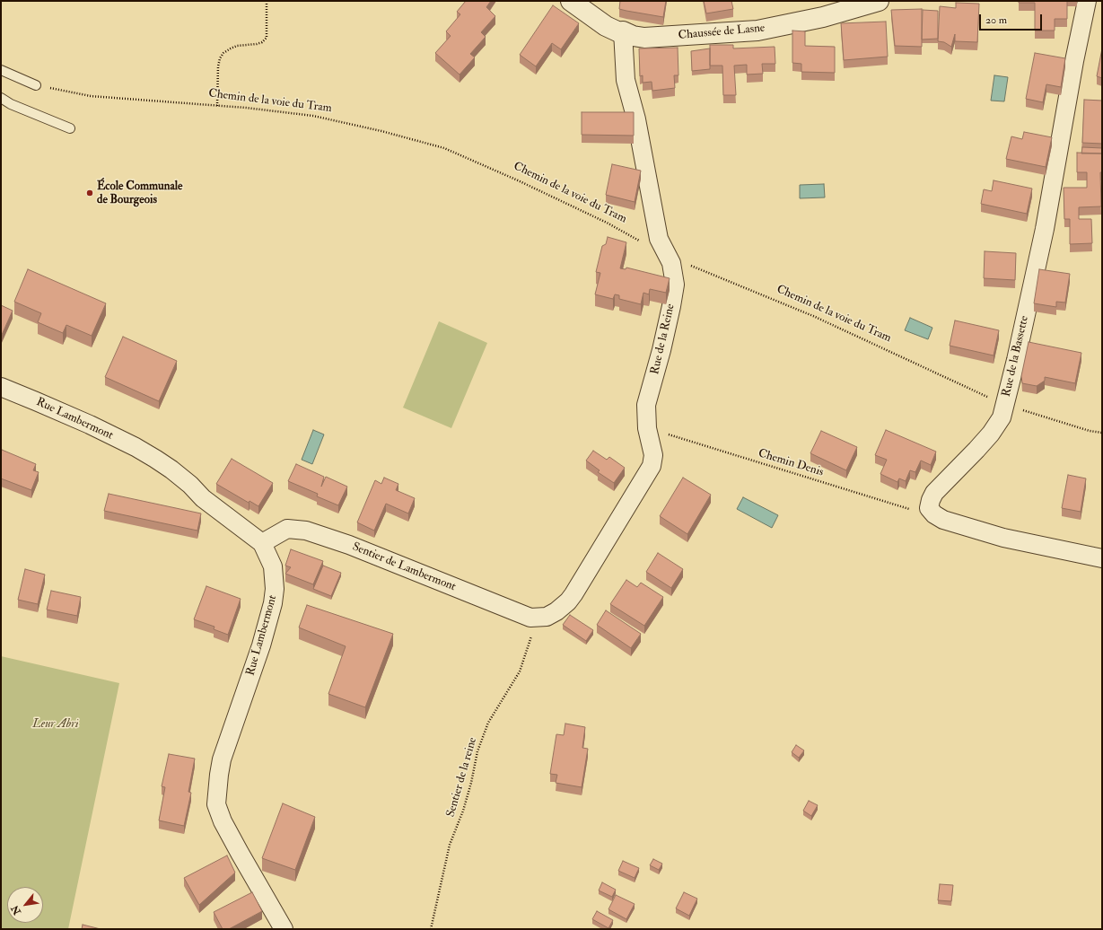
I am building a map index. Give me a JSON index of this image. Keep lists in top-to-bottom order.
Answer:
{
  "streets": {
    "street": [
      "Chaussée de Lasne",
      "Rue de la Reine",
      "Rue de la Bassette",
      "Rue Lambermont",
      "Sentier de Lambermont"
    ],
    "path": ["Chemin de la voie du Tram", "Chemin Denis", "Sentier de la reine"]
  },
  "crossings": [
    ["Chaussée de Lasne", "Rue de la Reine"],
    ["Chemin de la voie du Tram", "Rue de la Reine"],
    ["Chemin de la voie du Tram", "Rue de la Bassette"],
    ["Rue de la Reine", "Chemin Denis"],
    ["Rue de la Reine", "Sentier de Lambermont"],
    ["Rue de la Reine", "Sentier de la reine"],
    ["Rue de la Bassette", "Chemin Denis"],
    ["Rue Lambermont", "Sentier de Lambermont"],
    ["Sentier de Lambermont", "Sentier de la reine"]
  ],
  "parks": ["Leur Abri"],
  "places": ["École Communale de Bourgeois"],
  "scale_bar": "20 m",
  "north": "bottom left"
}
